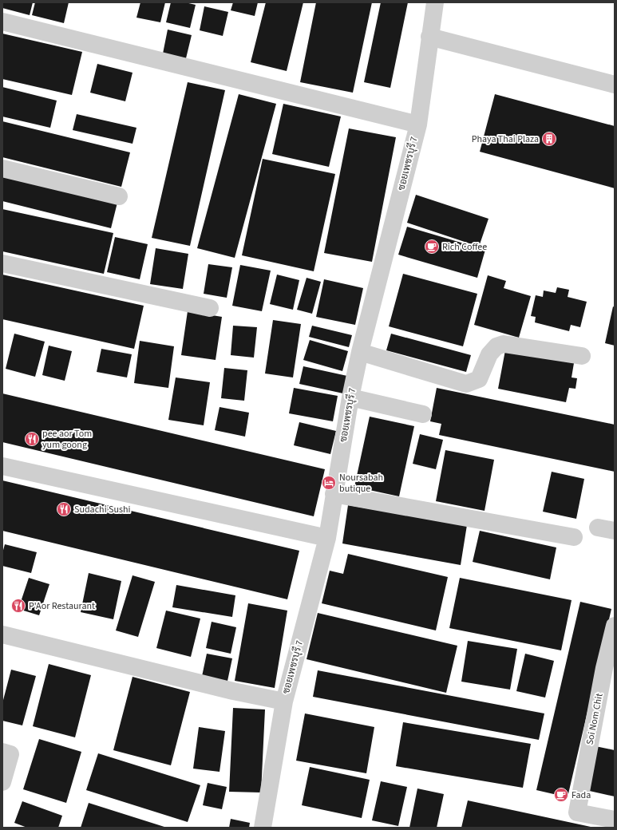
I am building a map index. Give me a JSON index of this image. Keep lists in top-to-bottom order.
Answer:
{
  "streets": {
    "street": ["ซอยเพชรบุรี 7", "Soi Nom Chit"]
  },
  "places": {
    "building": ["Phaya Thai Plaza"],
    "cafe": ["Rich Coffee", "Fada"],
    "restaurant": ["pee aor Tom yum goong", "Sudachi Sushi", "P'Aor Restaurant"],
    "hotel": ["Noursabah butique"]
  }
}
